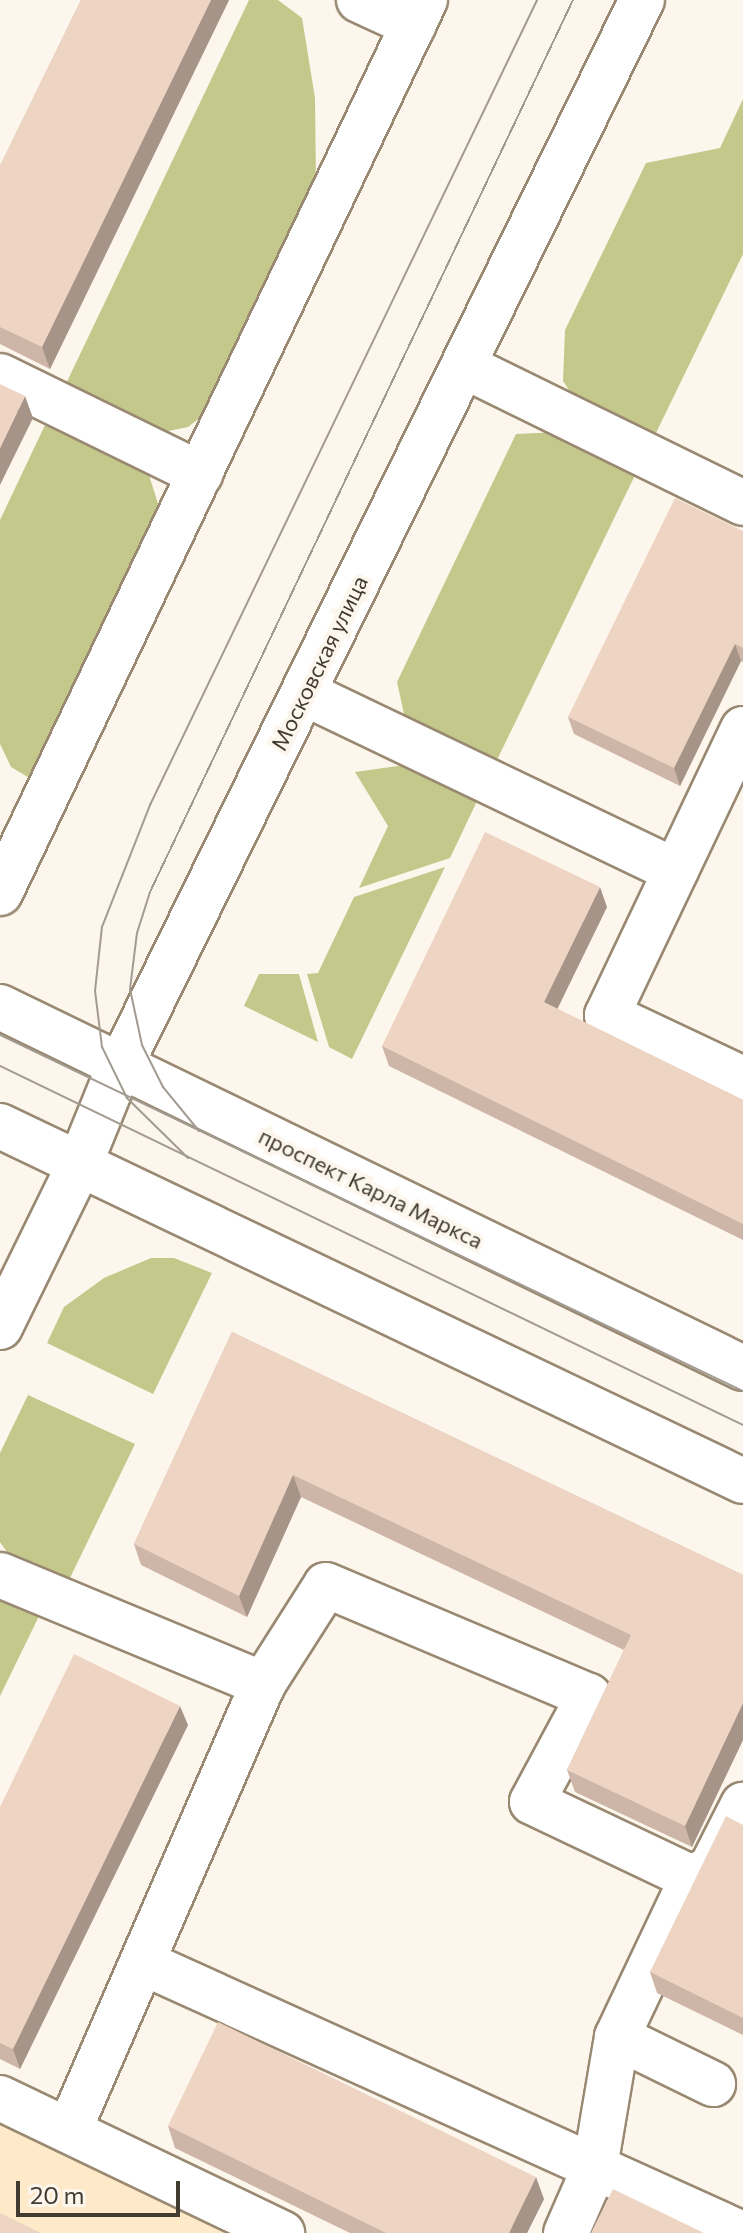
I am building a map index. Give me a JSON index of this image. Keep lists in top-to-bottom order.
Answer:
{
  "streets": {
    "main road": ["Московская улица", "проспект Карла Маркса"]
  },
  "crossings": [
    ["Московская улица", "проспект Карла Маркса"]
  ],
  "scale_bar": "20 m"
}
